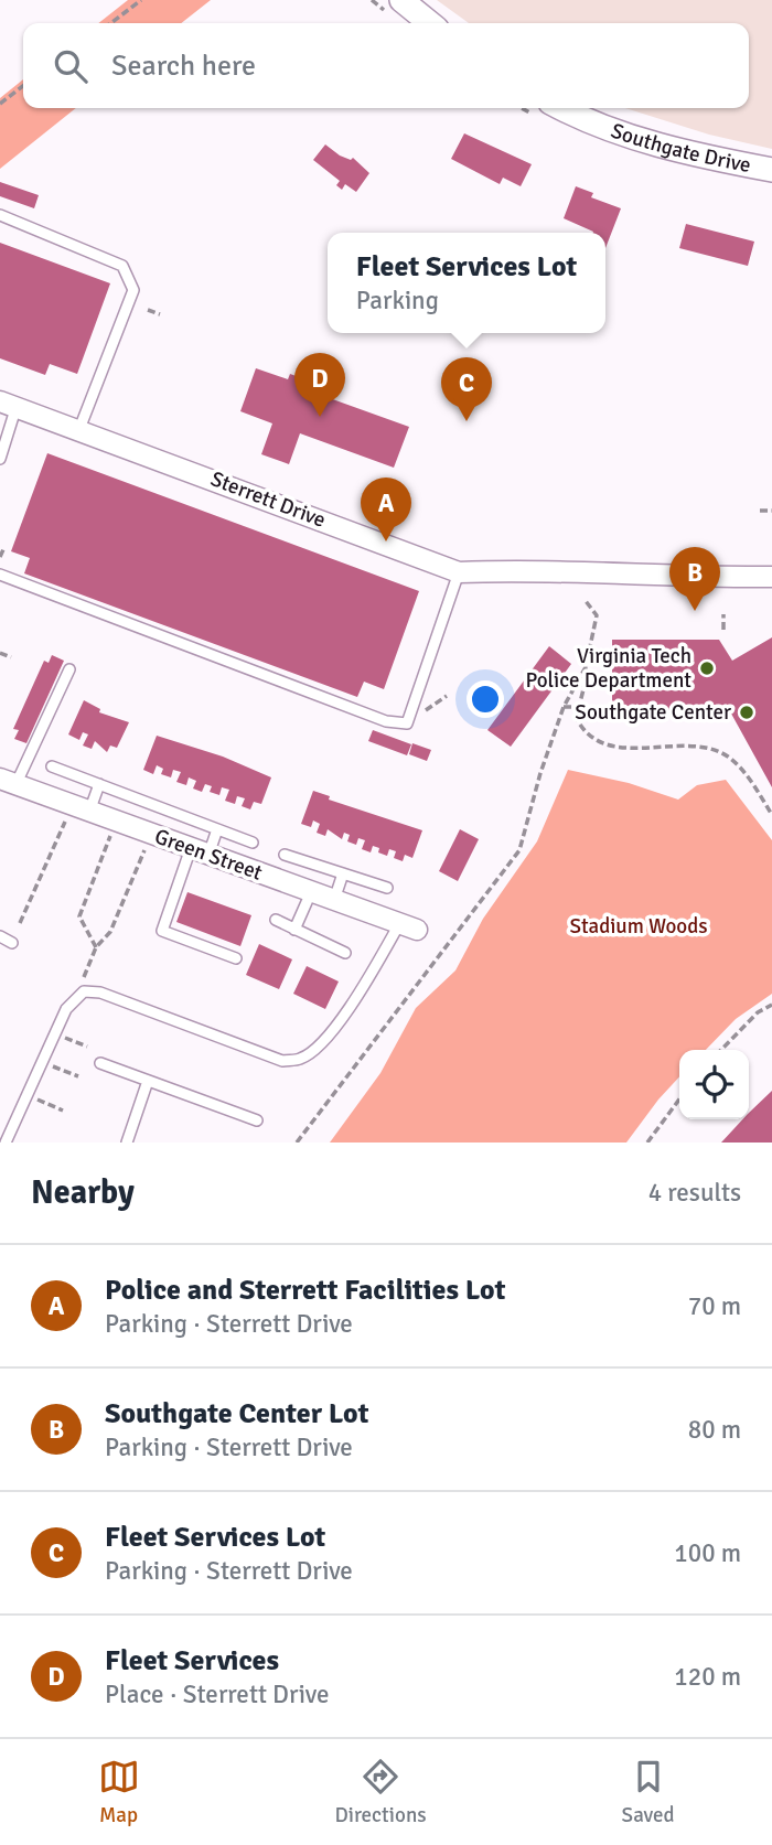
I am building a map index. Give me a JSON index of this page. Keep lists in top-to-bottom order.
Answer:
{
  "streets": {
    "street": ["Southgate Drive", "Sterrett Drive", "Green Street"]
  },
  "parks": ["Stadium Woods"],
  "places": ["Virginia Tech Police Department", "Southgate Center"],
  "page": {
    "search": "Search here",
    "popup": ["Fleet Services Lot", "Parking"],
    "pins": [
      "D",
      "C",
      "A",
      "B"
    ],
    "heading": ["Nearby", "4 results"],
    "list": [
      {
        "mark": "A",
        "name": "Police and Sterrett Facilities Lot",
        "note": "Parking · Sterrett Drive",
        "value": "70 m"
      },
      {
        "mark": "B",
        "name": "Southgate Center Lot",
        "note": "Parking · Sterrett Drive",
        "value": "80 m"
      },
      {
        "mark": "C",
        "name": "Fleet Services Lot",
        "note": "Parking · Sterrett Drive",
        "value": "100 m"
      },
      {
        "mark": "D",
        "name": "Fleet Services",
        "note": "Place · Sterrett Drive",
        "value": "120 m"
      }
    ],
    "nav": ["Map", "Directions", "Saved"]
  }
}
